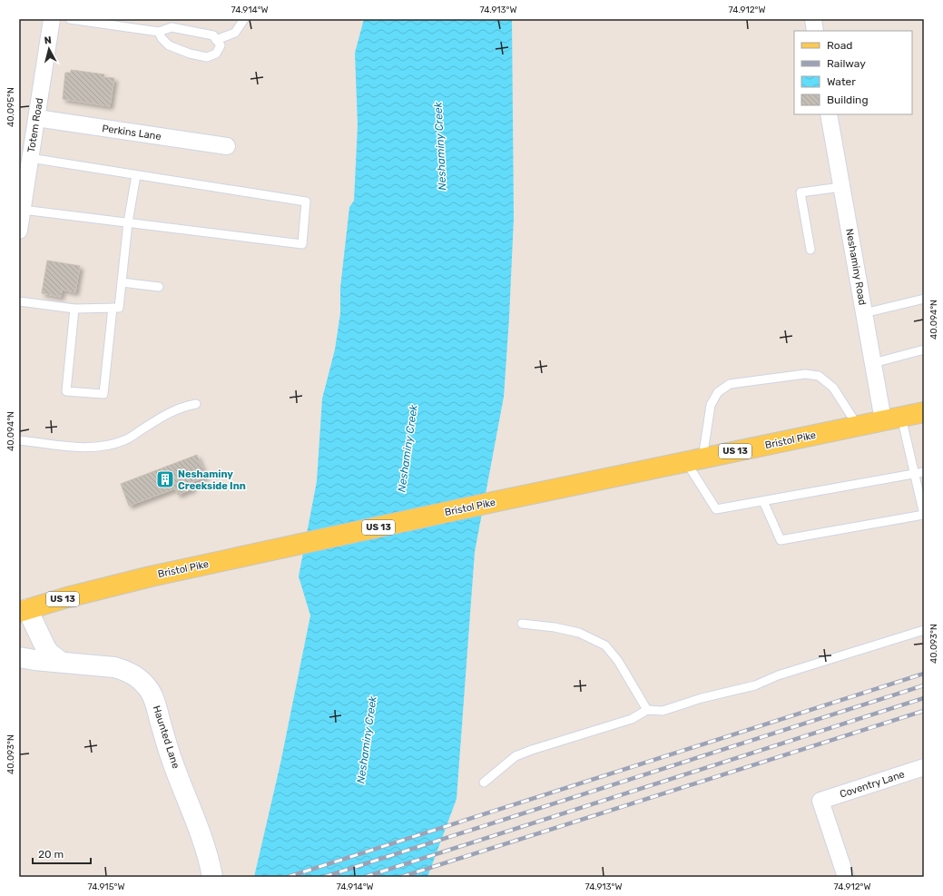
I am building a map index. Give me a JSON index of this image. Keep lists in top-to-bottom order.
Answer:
{
  "streets": {
    "main road": ["Bristol Pike", "US 13"],
    "street": [
      "Totem Road",
      "Perkins Lane",
      "Neshaminy Road",
      "Haunted Lane",
      "Coventry Lane"
    ]
  },
  "crossings": [
    ["Totem Road", "Perkins Lane"],
    ["Neshaminy Road", "Bristol Pike"]
  ],
  "water": ["Neshaminy Creek"],
  "places": {
    "building": ["Neshaminy Creekside Inn"]
  },
  "legend": [
    "Road",
    "Railway",
    "Water",
    "Building"
  ],
  "scale_bar": "20 m",
  "north": "top",
  "coordinates": [
    "74.914°W",
    "74.913°W",
    "74.912°W",
    "40.095°N",
    "40.094°N",
    "40.093°N",
    "74.915°W"
  ]
}
